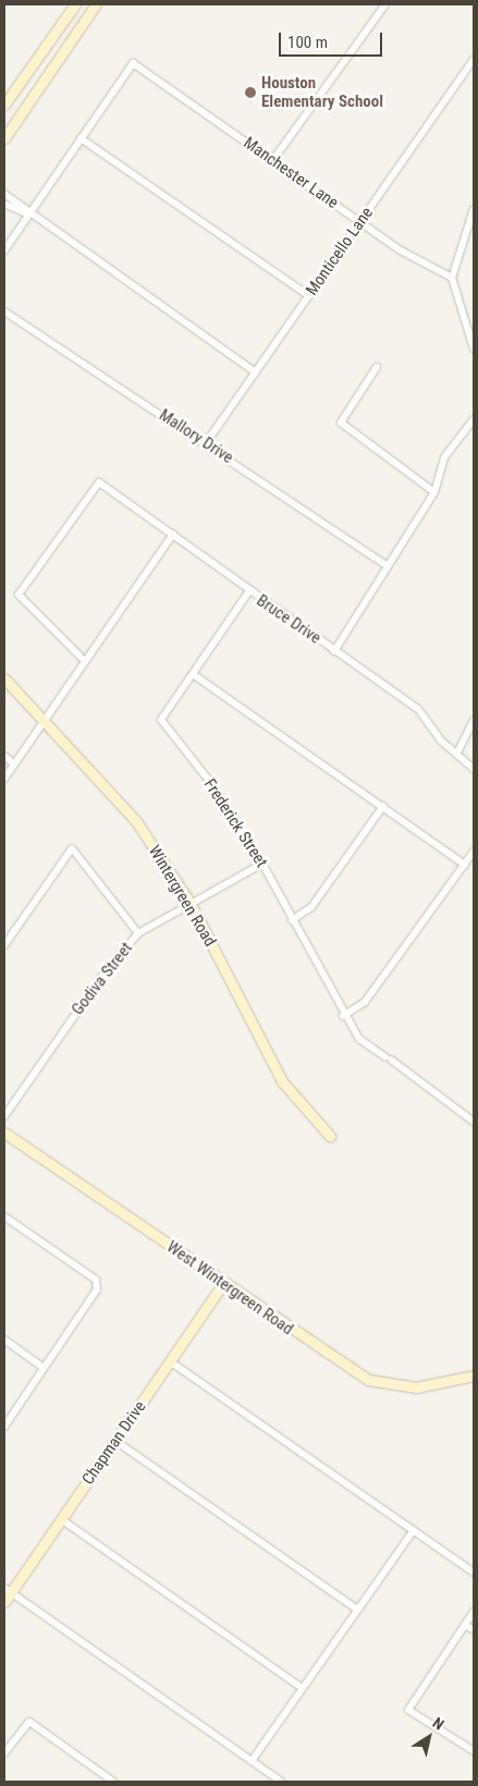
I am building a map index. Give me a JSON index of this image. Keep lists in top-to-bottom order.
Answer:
{
  "streets": {
    "street": [
      "Manchester Lane",
      "Monticello Lane",
      "Mallory Drive",
      "Bruce Drive",
      "Frederick Street",
      "Wintergreen Road",
      "Godiva Street",
      "West Wintergreen Road",
      "Chapman Drive"
    ]
  },
  "crossings": [
    ["Manchester Lane", "Monticello Lane"],
    ["Monticello Lane", "Mallory Drive"],
    ["Bruce Drive", "Frederick Street"],
    ["Frederick Street", "Godiva Street"],
    ["Wintergreen Road", "Godiva Street"],
    ["West Wintergreen Road", "Chapman Drive"]
  ],
  "places": ["Houston Elementary School"],
  "scale_bar": "100 m",
  "north": "top right"
}
